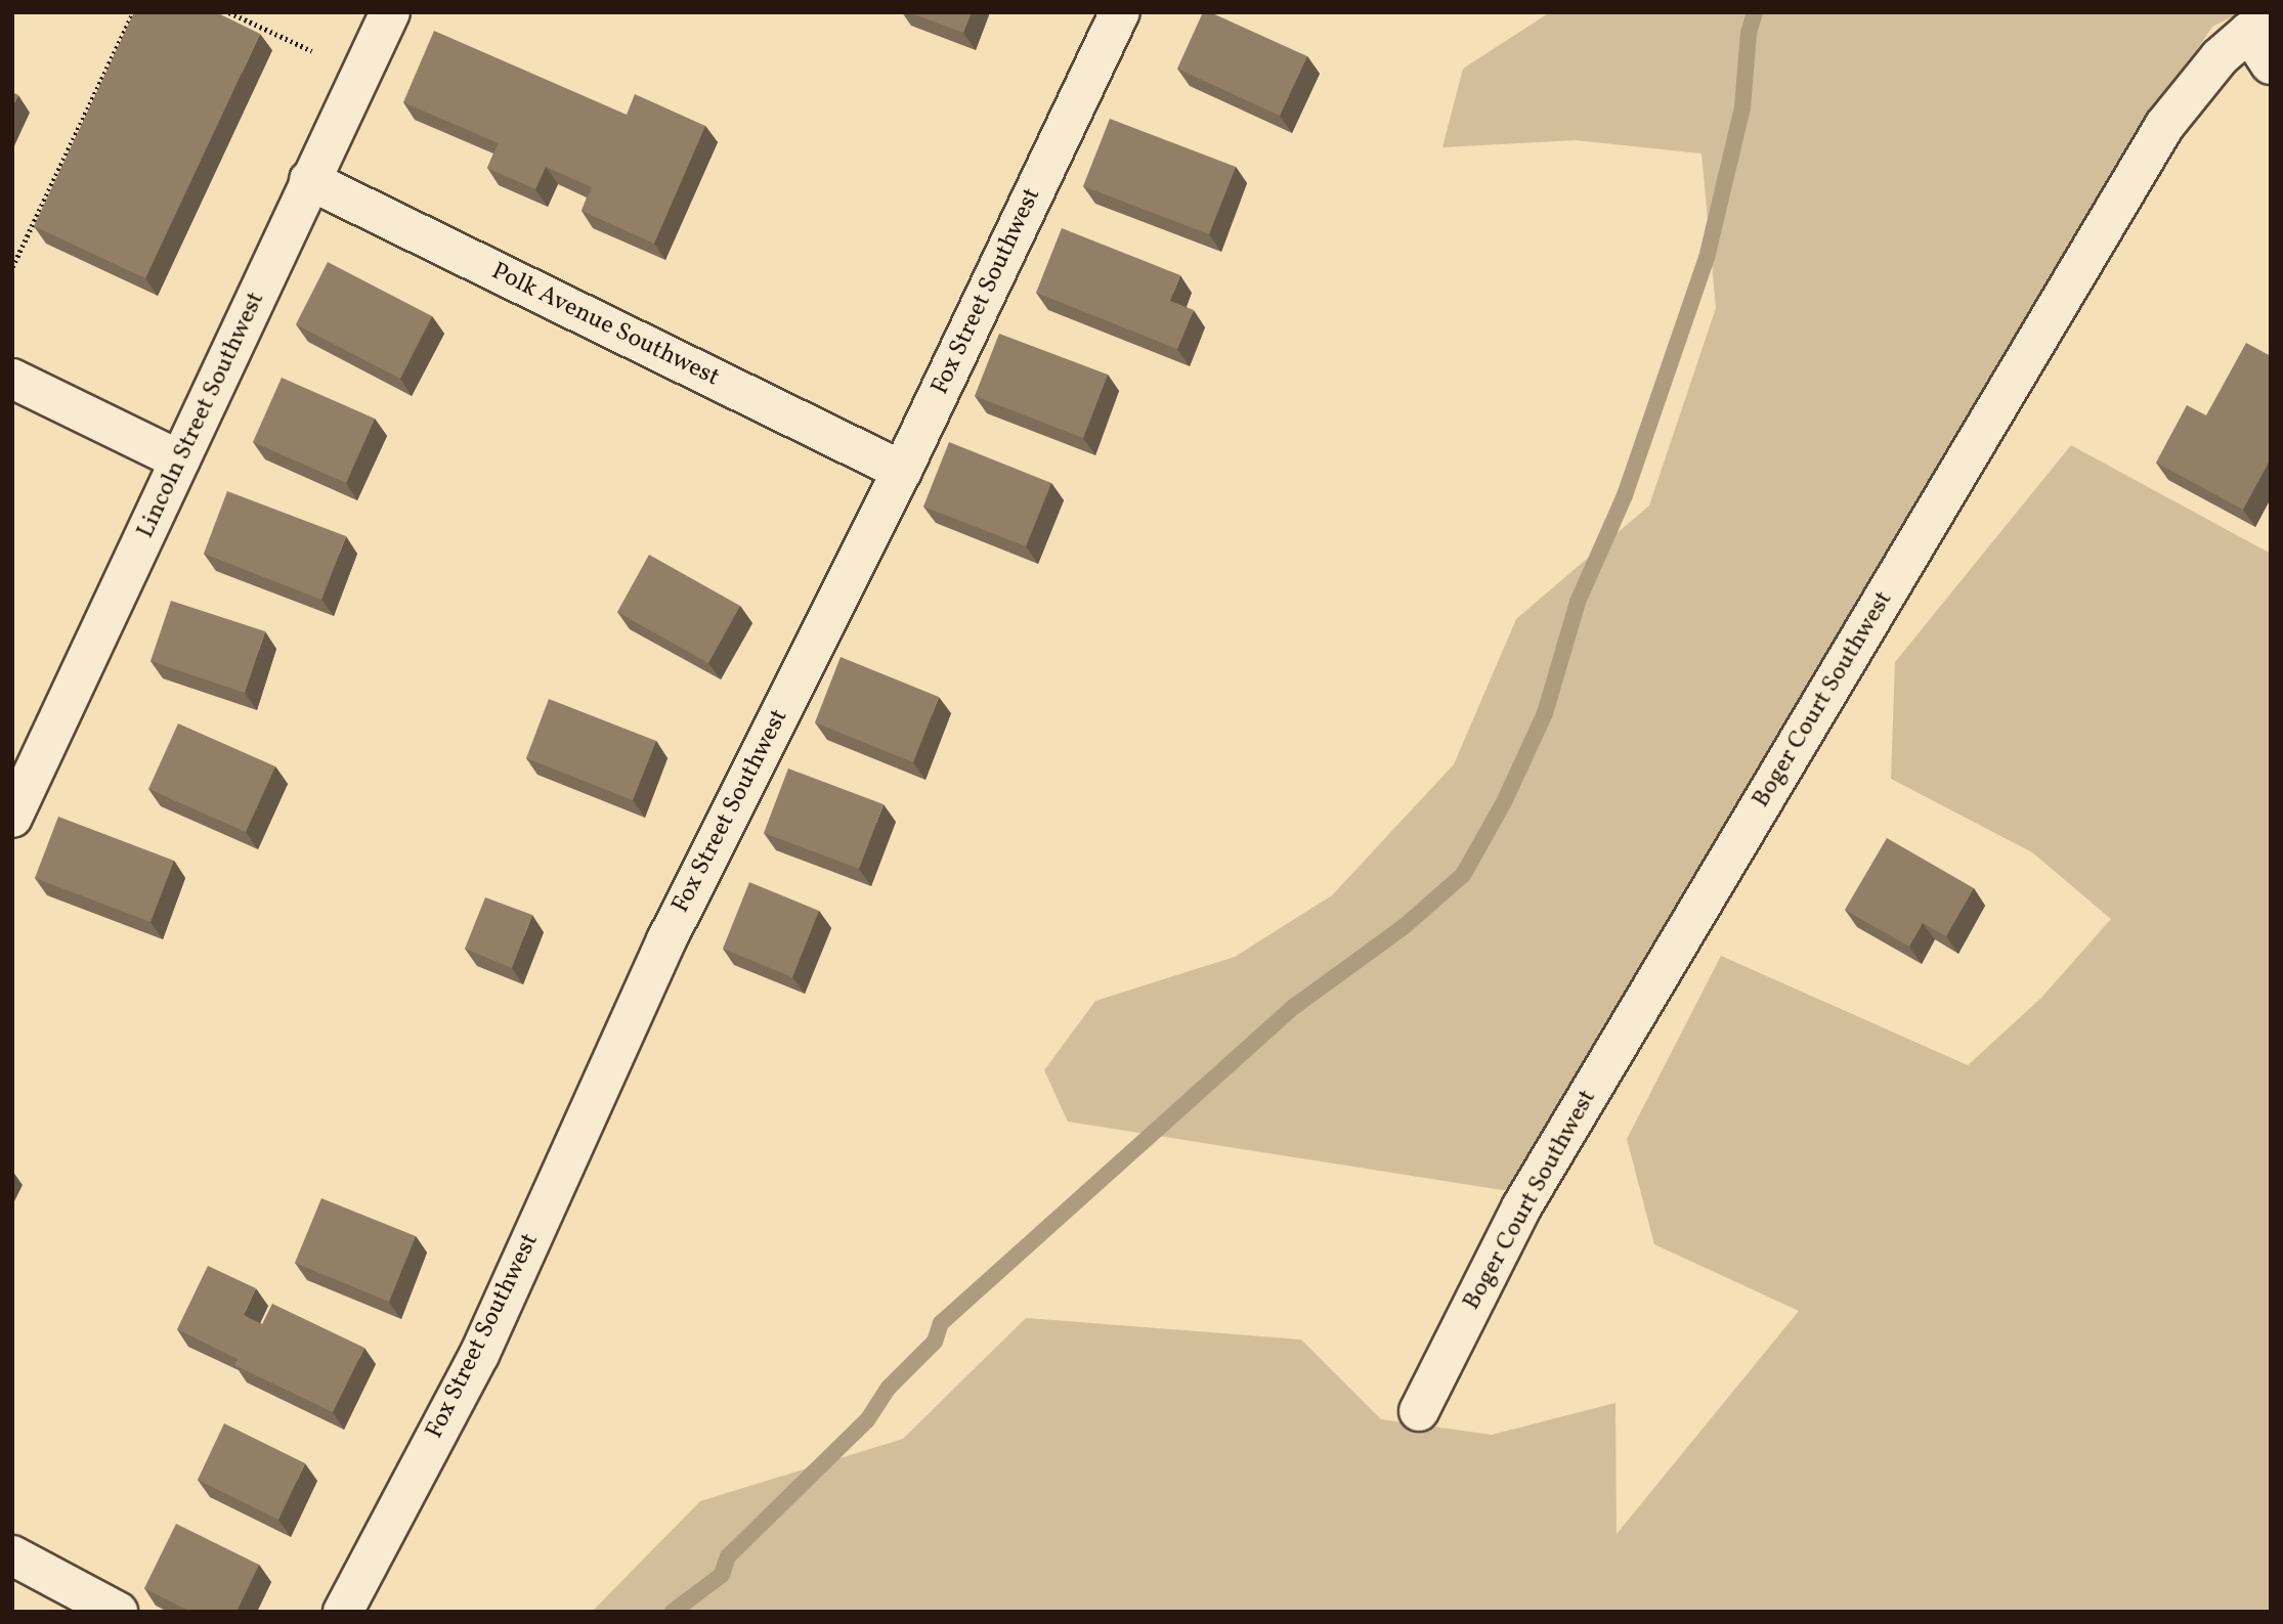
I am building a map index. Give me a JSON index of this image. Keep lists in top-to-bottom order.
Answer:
{
  "streets": {
    "street": [
      "Fox Street Southwest",
      "Polk Avenue Southwest",
      "Lincoln Street Southwest",
      "Boger Court Southwest"
    ]
  },
  "crossings": [
    ["Fox Street Southwest", "Polk Avenue Southwest"],
    ["Polk Avenue Southwest", "Lincoln Street Southwest"]
  ]
}
